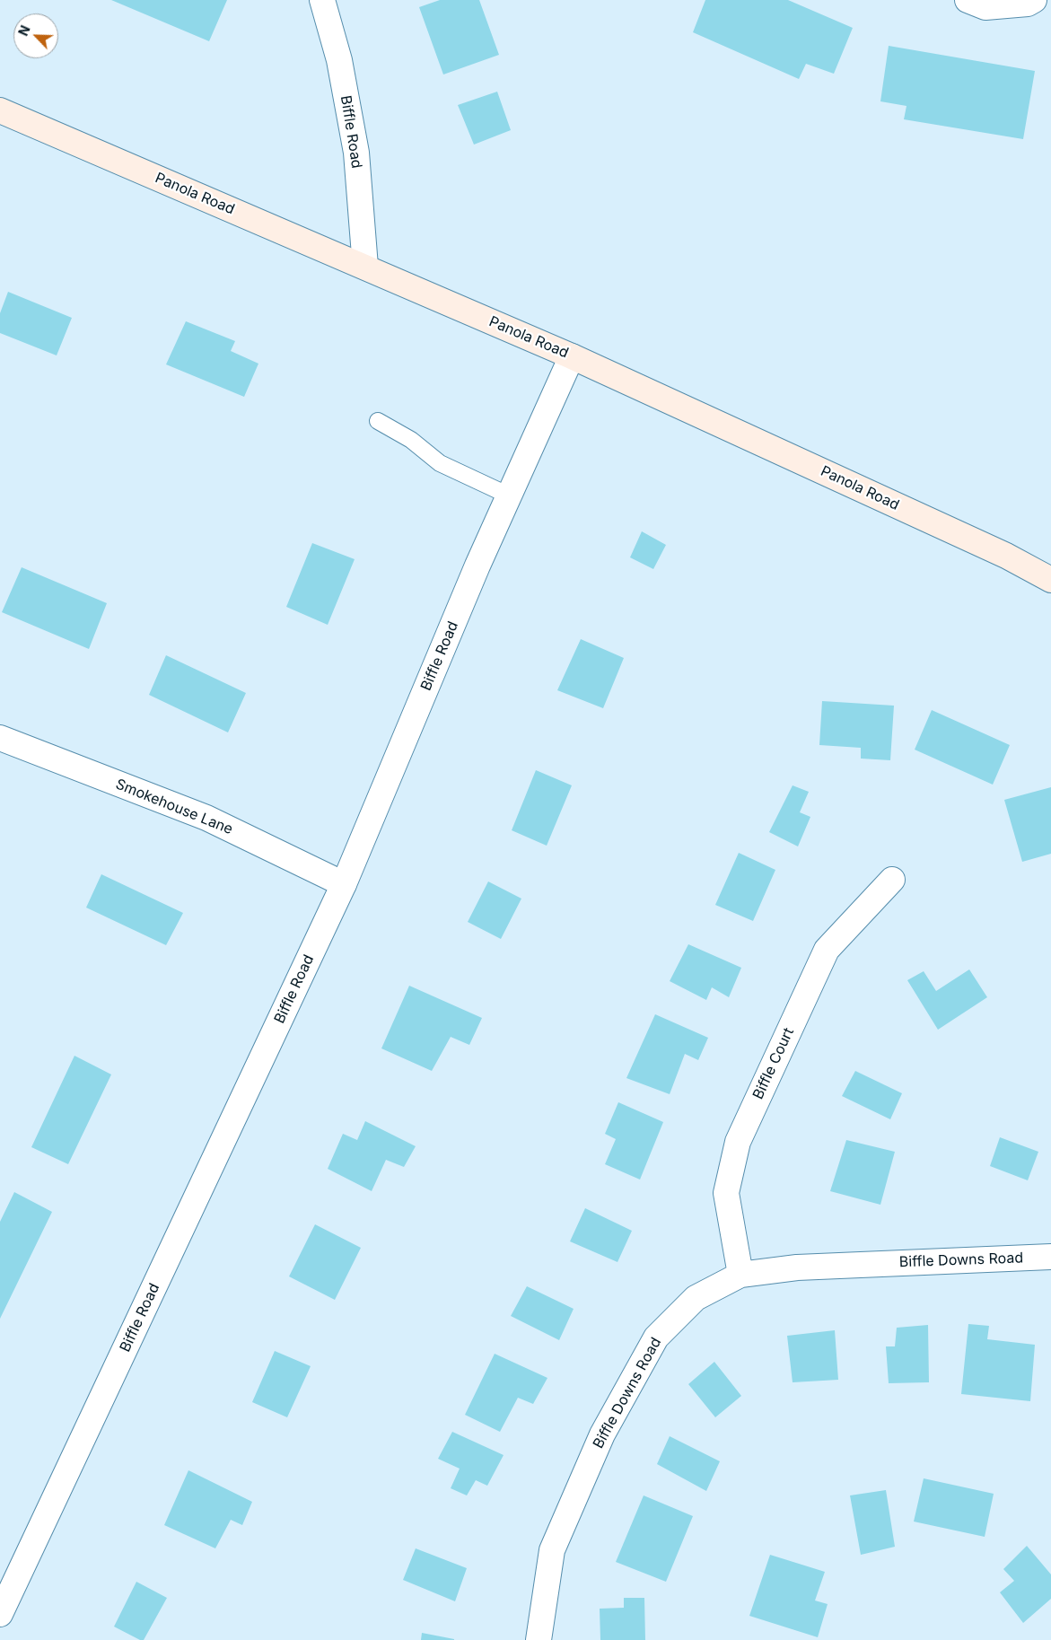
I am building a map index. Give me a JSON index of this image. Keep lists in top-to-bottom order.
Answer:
{
  "streets": {
    "main road": ["Panola Road"],
    "street": [
      "Biffle Road",
      "Smokehouse Lane",
      "Biffle Court",
      "Biffle Downs Road"
    ]
  },
  "crossings": [
    ["Biffle Road", "Panola Road"],
    ["Biffle Road", "Smokehouse Lane"],
    ["Biffle Court", "Biffle Downs Road"]
  ],
  "north": "top left"
}
